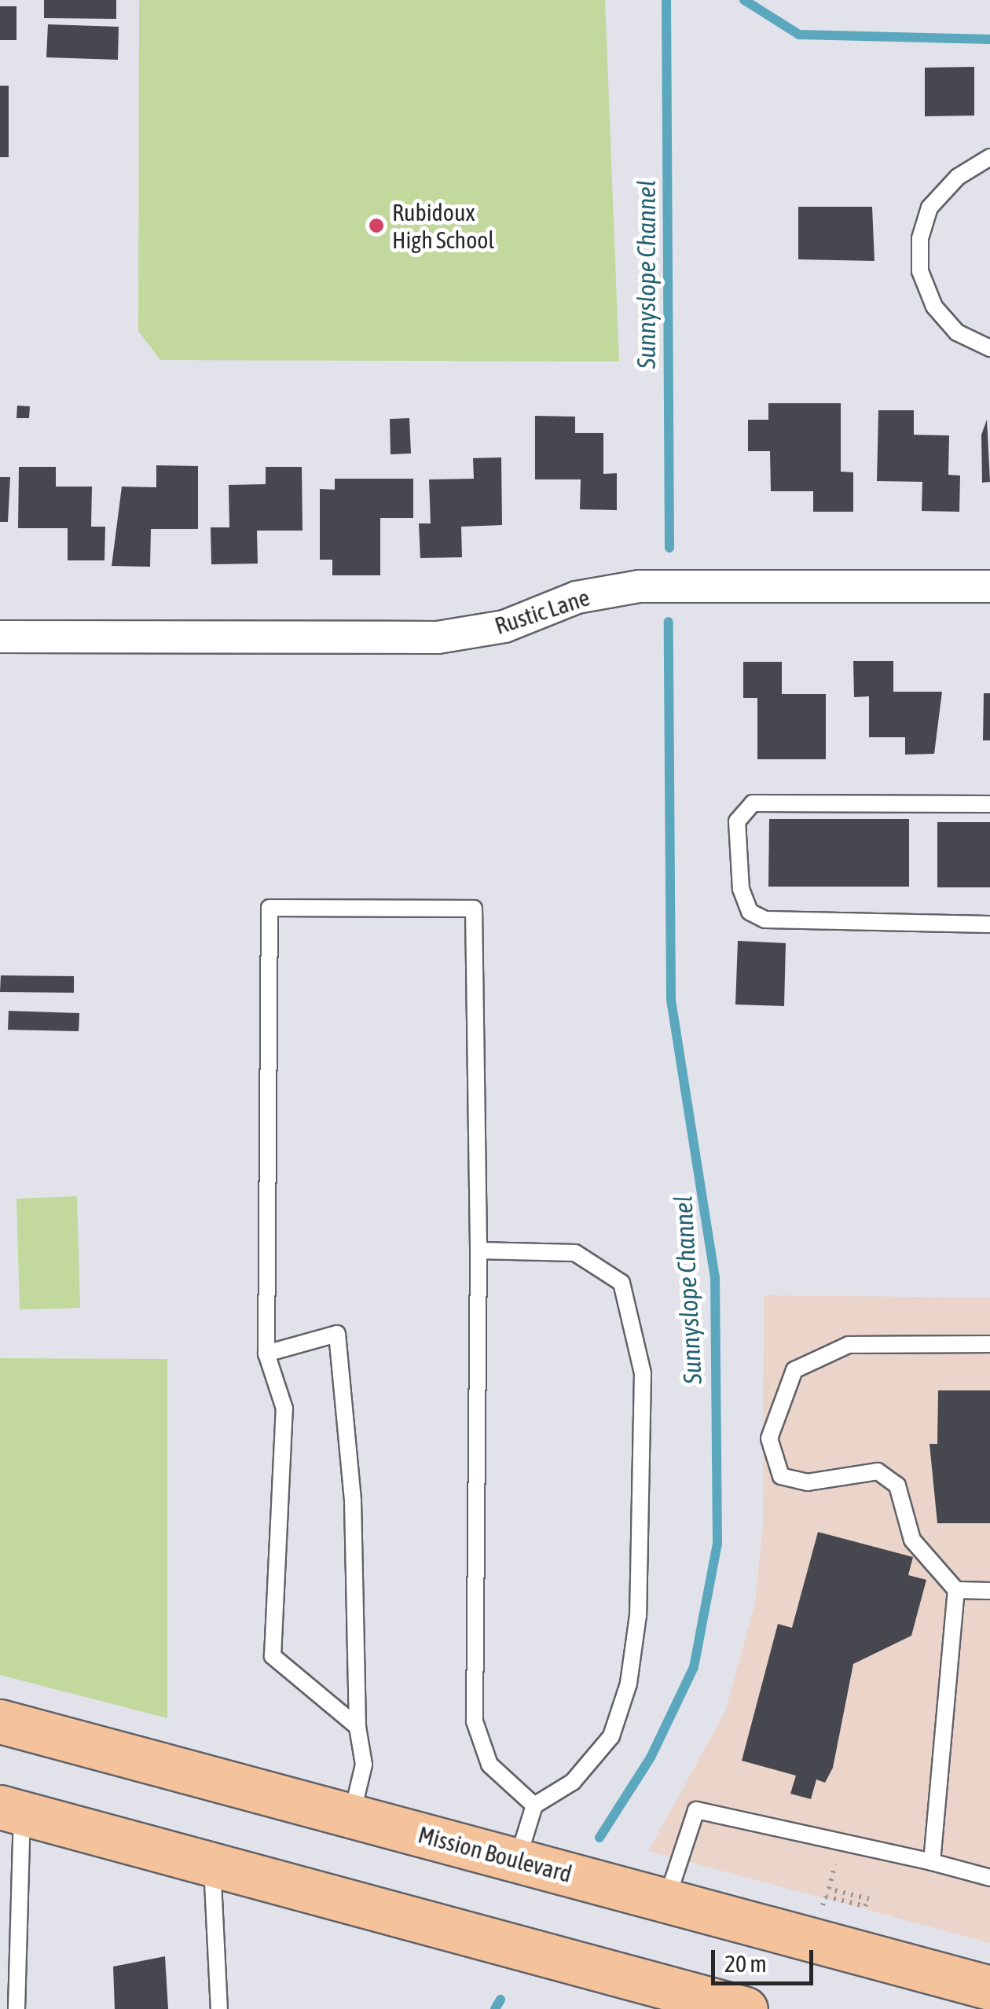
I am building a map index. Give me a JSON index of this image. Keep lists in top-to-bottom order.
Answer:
{
  "streets": {
    "main road": ["Mission Boulevard"],
    "street": ["Rustic Lane"]
  },
  "water": ["Sunnyslope Channel"],
  "places": ["Rubidoux High School"],
  "scale_bar": "20 m"
}
